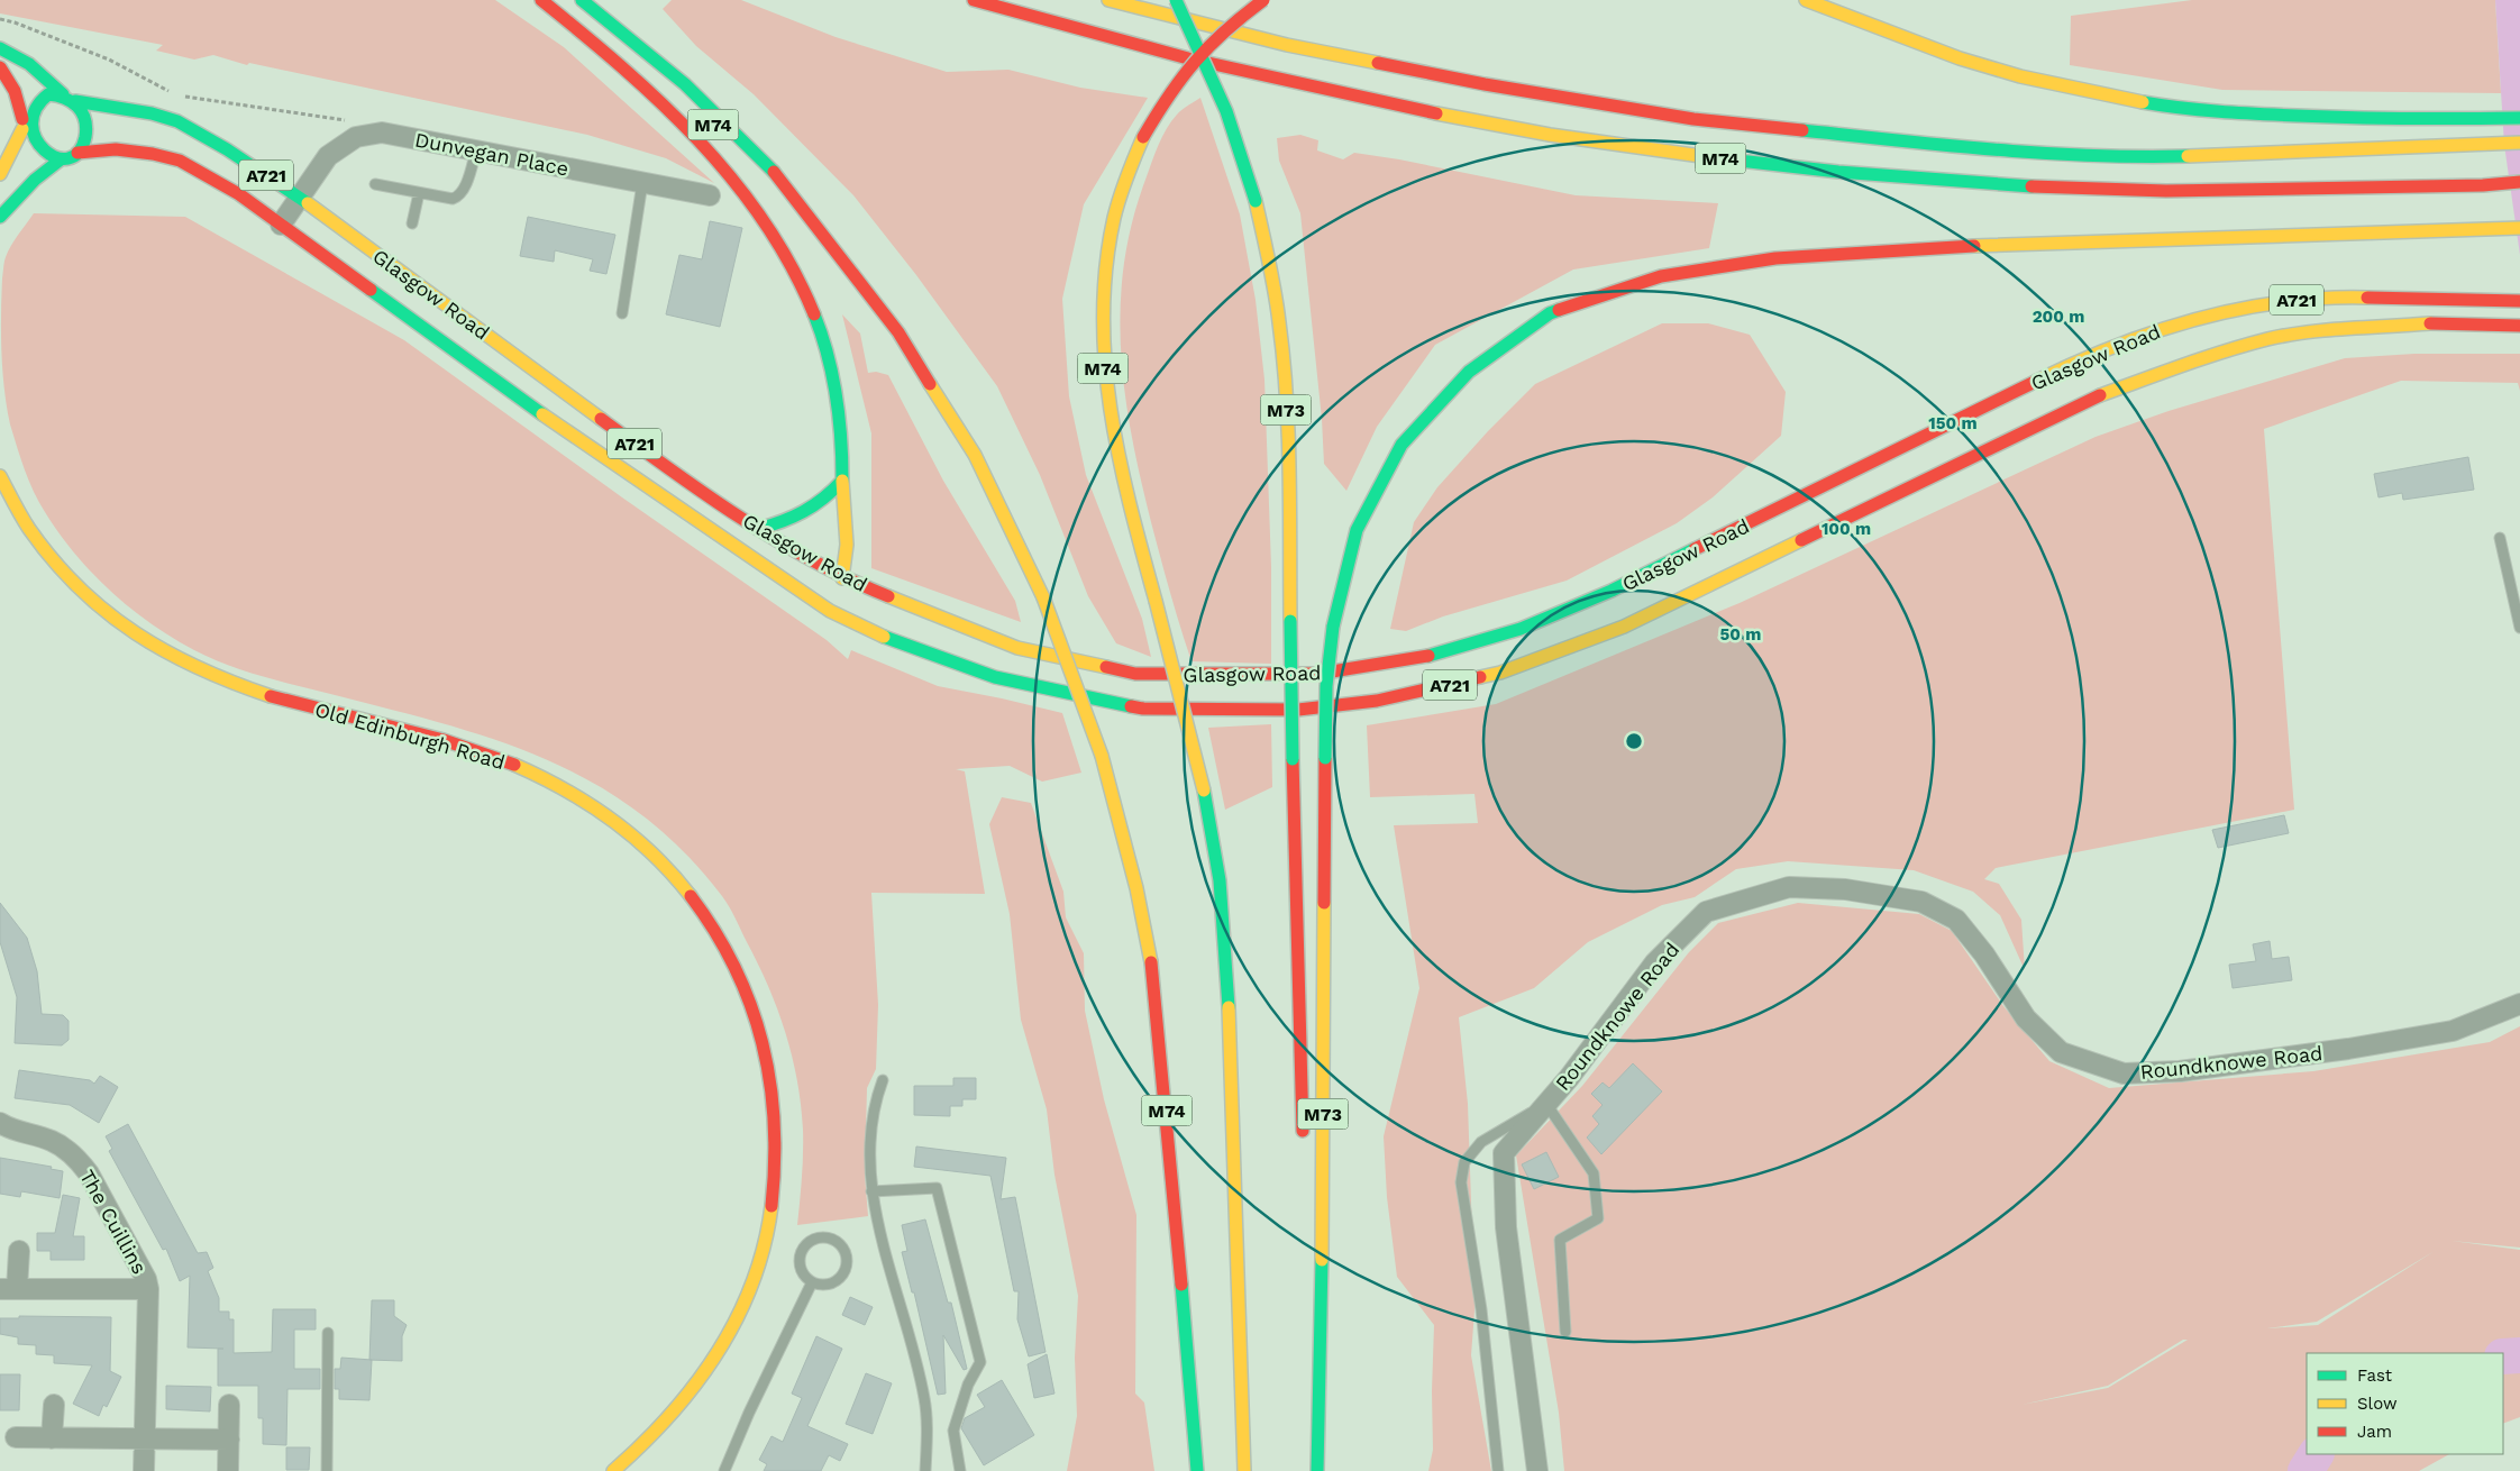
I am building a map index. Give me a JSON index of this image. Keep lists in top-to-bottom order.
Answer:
{
  "streets": {
    "main road": [
      "M74",
      "A721",
      "Glasgow Road",
      "M73",
      "Old Edinburgh Road"
    ],
    "street": ["Dunvegan Place", "Roundknowe Road", "The Cuillins"]
  },
  "crossings": [
    ["Dunvegan Place", "Glasgow Road"]
  ],
  "legend": ["Fast", "Slow", "Jam"],
  "rings": [
    "200 m",
    "150 m",
    "100 m",
    "50 m"
  ]
}
